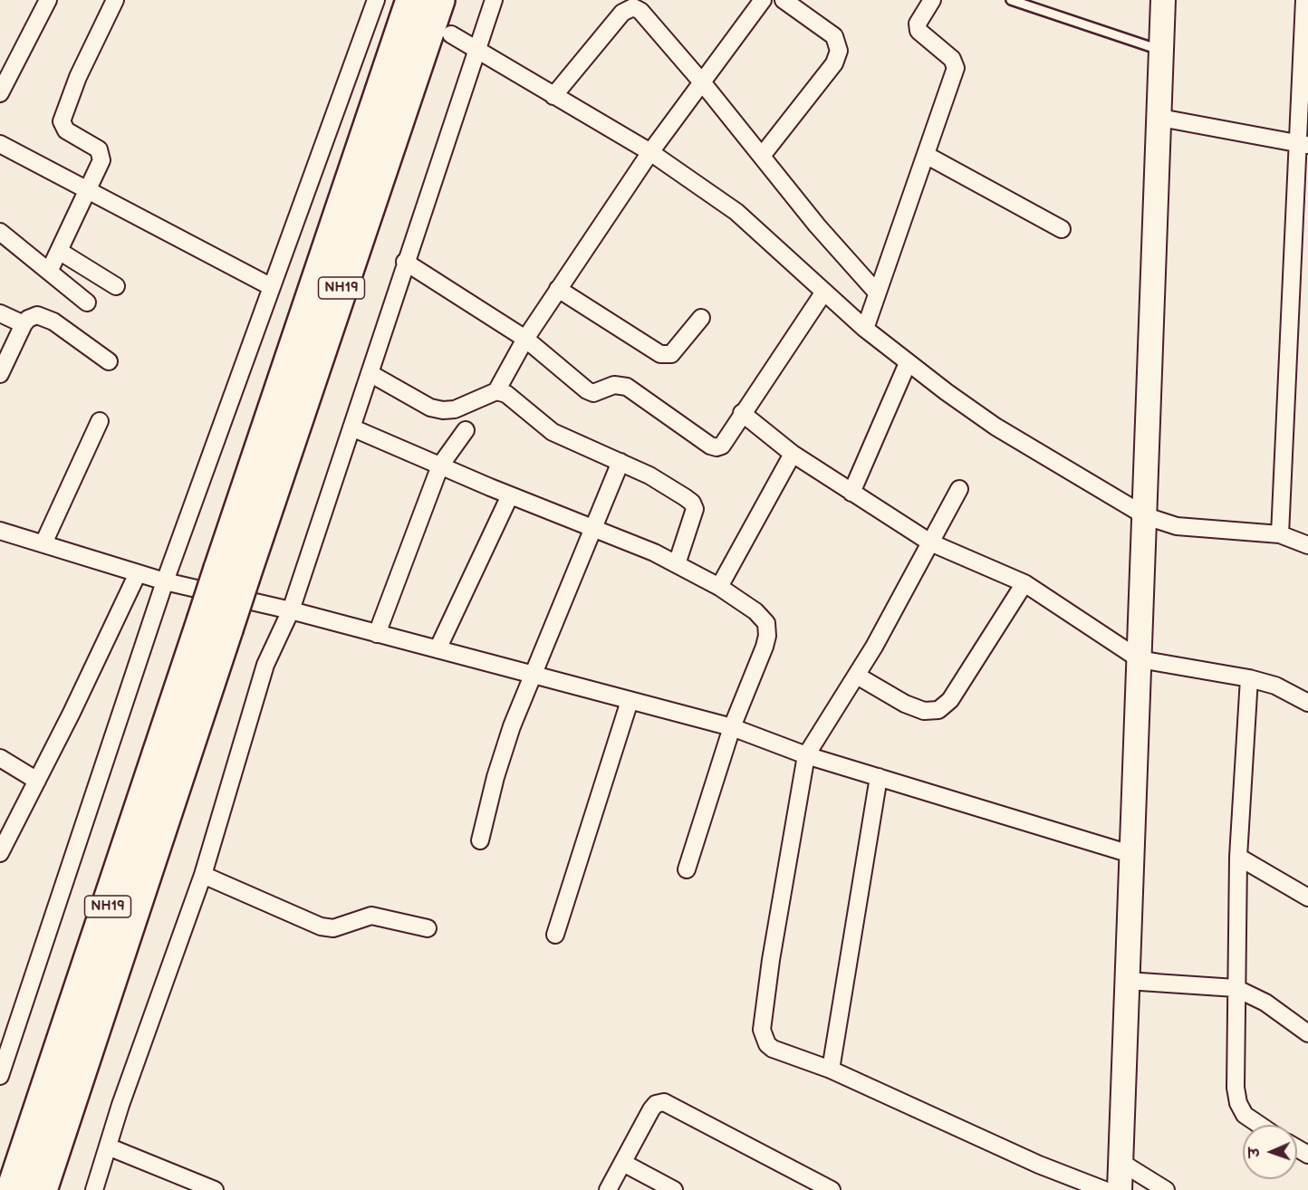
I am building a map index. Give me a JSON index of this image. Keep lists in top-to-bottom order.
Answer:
{
  "streets": {
    "highway": ["NH19"]
  },
  "north": "left"
}
